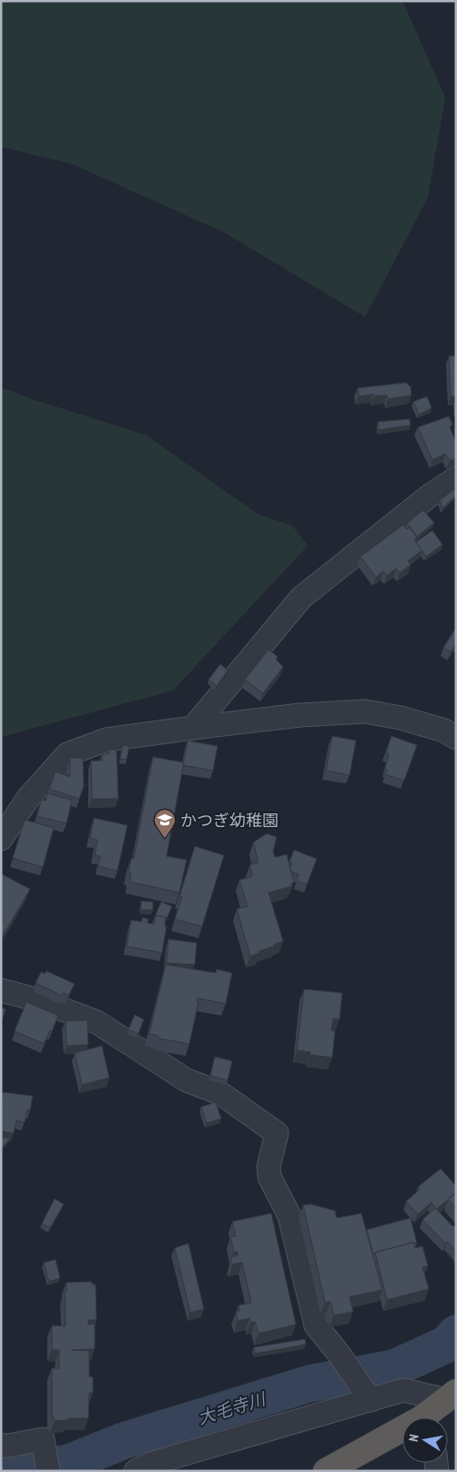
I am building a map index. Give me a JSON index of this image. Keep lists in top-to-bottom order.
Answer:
{
  "water": ["大毛寺川"],
  "places": {
    "school or university": ["かつぎ幼稚園"]
  },
  "north": "left"
}
